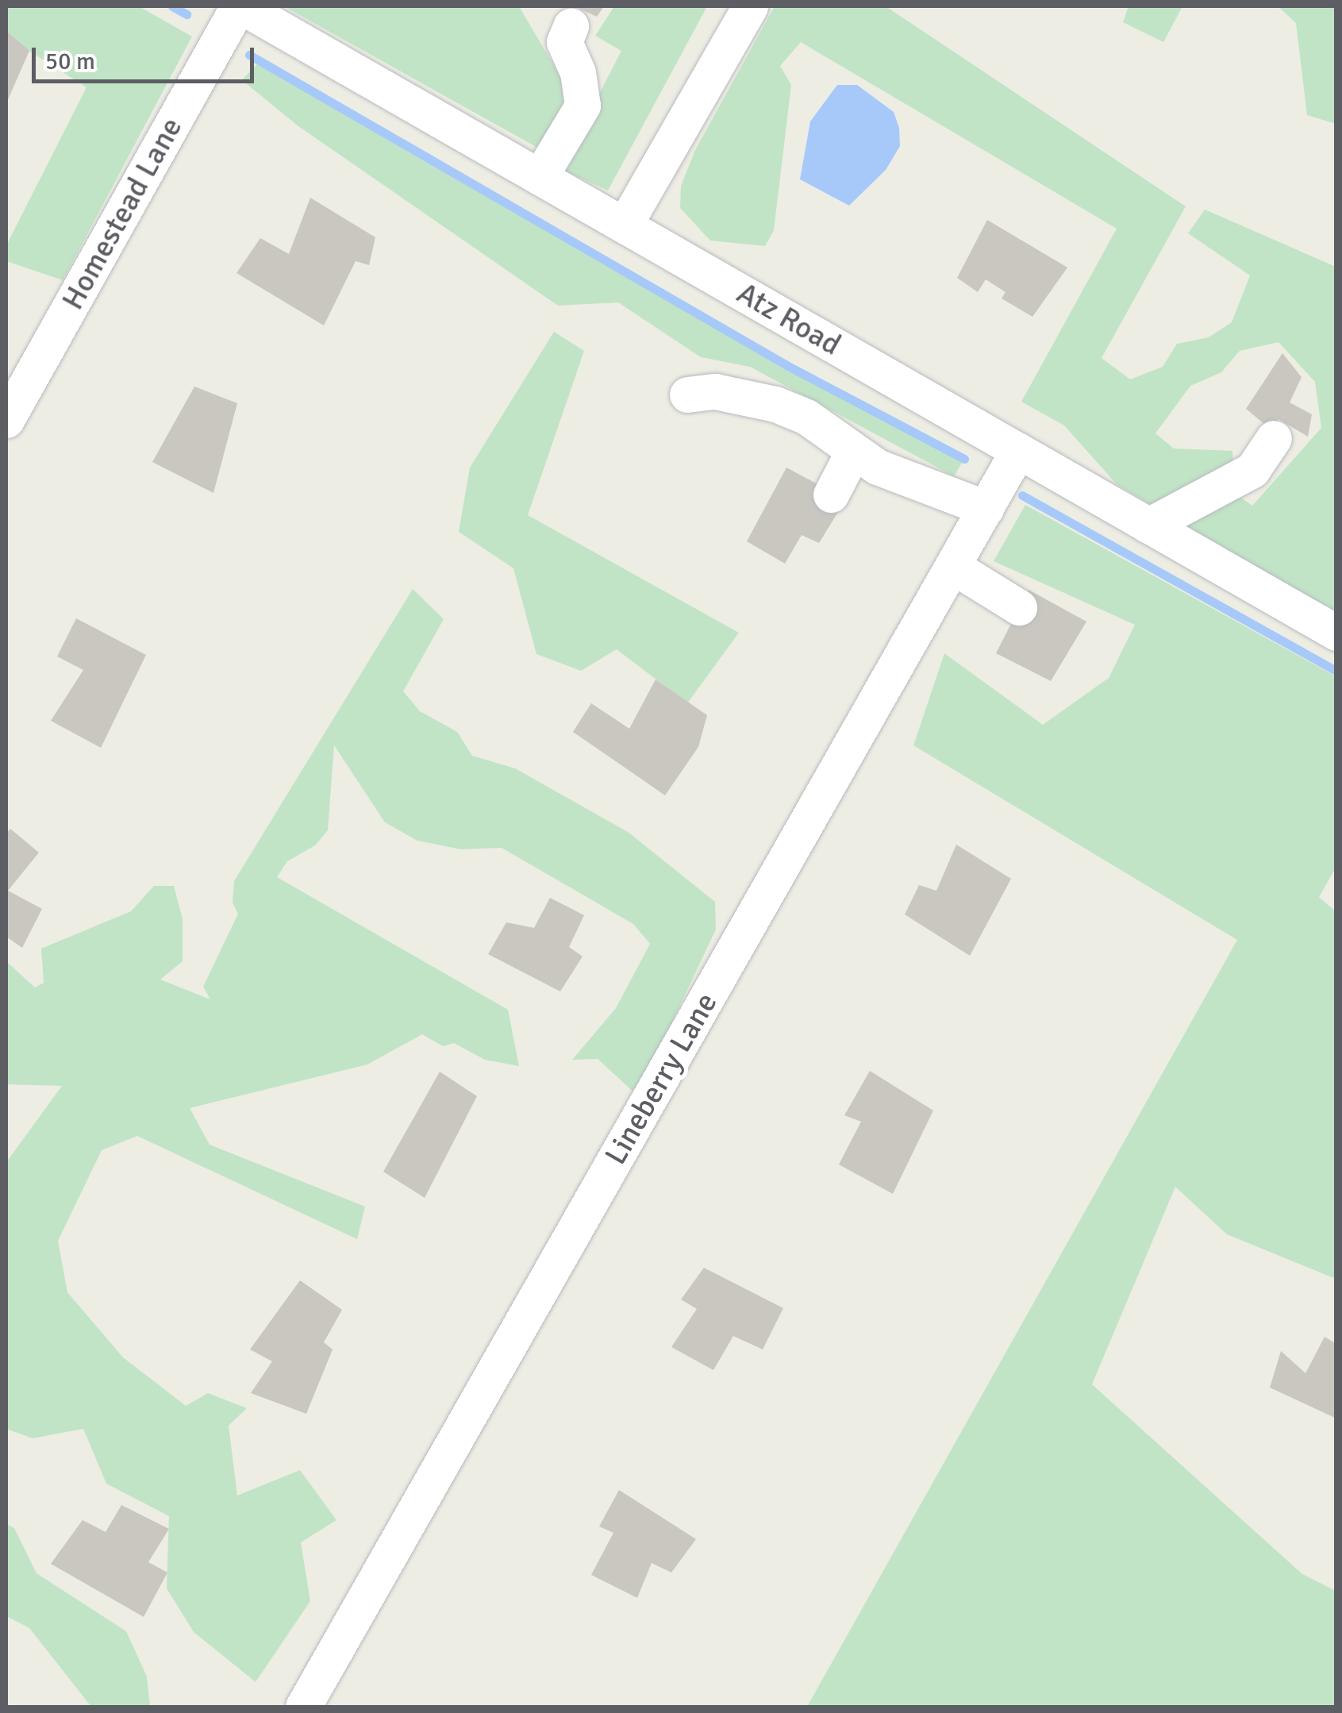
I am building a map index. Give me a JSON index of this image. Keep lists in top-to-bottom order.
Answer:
{
  "streets": {
    "street": ["Homestead Lane", "Atz Road", "Lineberry Lane"]
  },
  "crossings": [
    ["Homestead Lane", "Atz Road"],
    ["Atz Road", "Lineberry Lane"]
  ],
  "scale_bar": "50 m"
}
